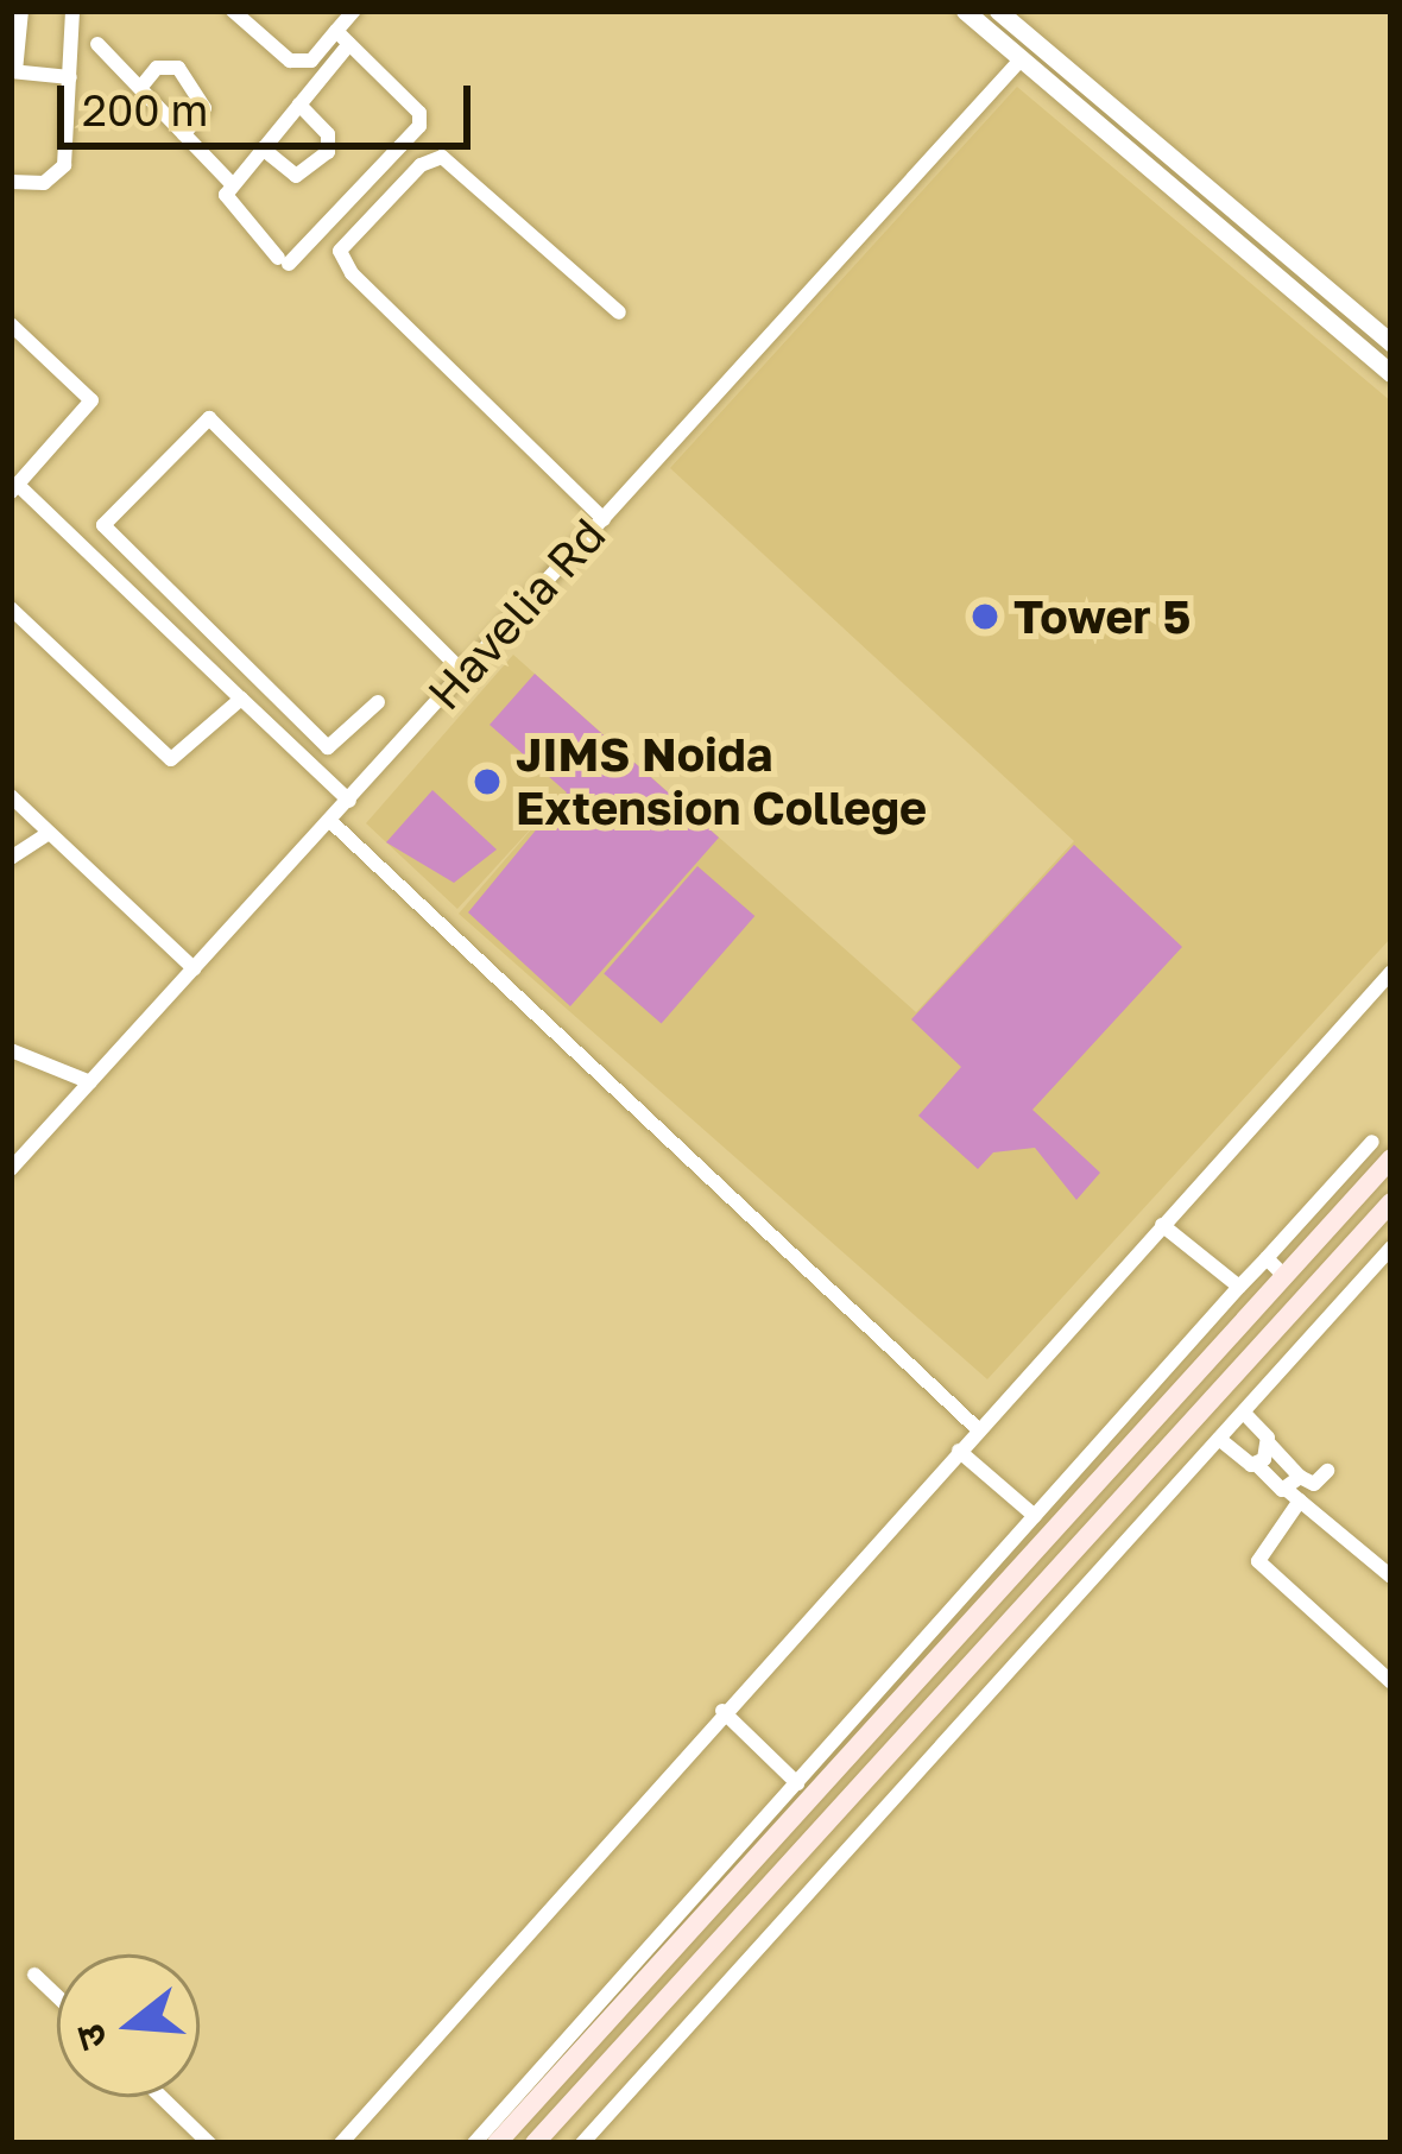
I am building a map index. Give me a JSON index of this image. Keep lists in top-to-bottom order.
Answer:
{
  "streets": {
    "street": ["Havelia Rd"]
  },
  "places": ["Tower 5", "JIMS Noida Extension College"],
  "scale_bar": "200 m",
  "north": "left"
}
